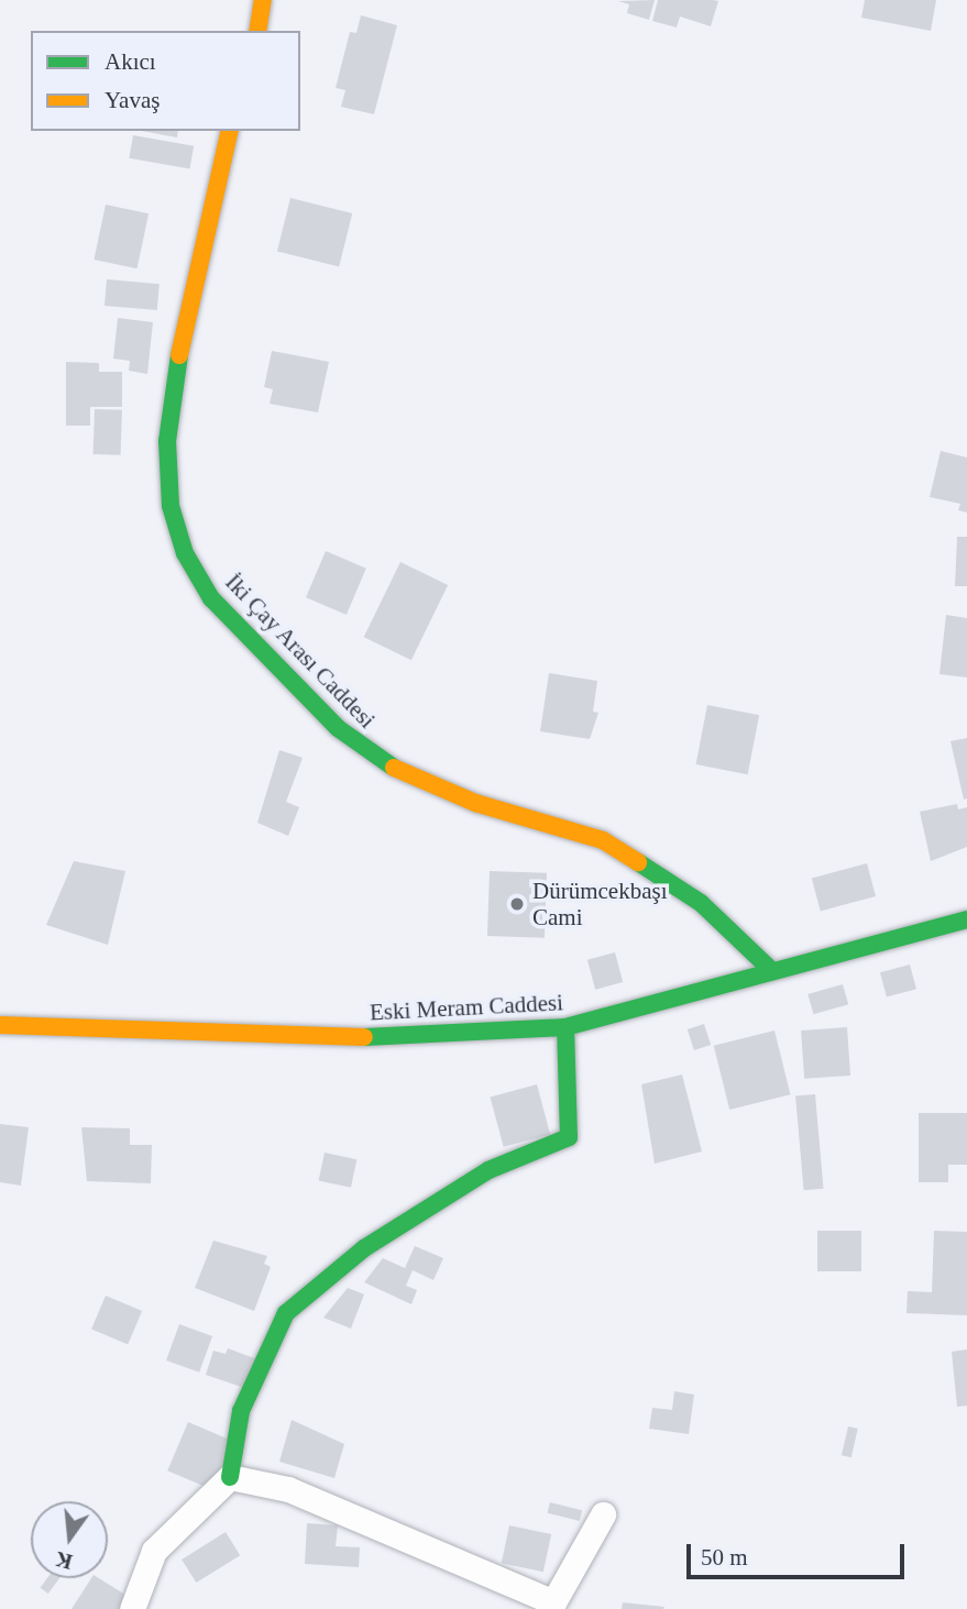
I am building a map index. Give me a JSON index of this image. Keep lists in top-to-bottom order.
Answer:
{
  "streets": {
    "street": ["İki Çay Arası Caddesi", "Eski Meram Caddesi"]
  },
  "crossings": [
    ["İki Çay Arası Caddesi", "Eski Meram Caddesi"]
  ],
  "places": ["Dürümcekbaşı Cami"],
  "legend": ["Akıcı", "Yavaş"],
  "scale_bar": "50 m",
  "north": "bottom"
}
